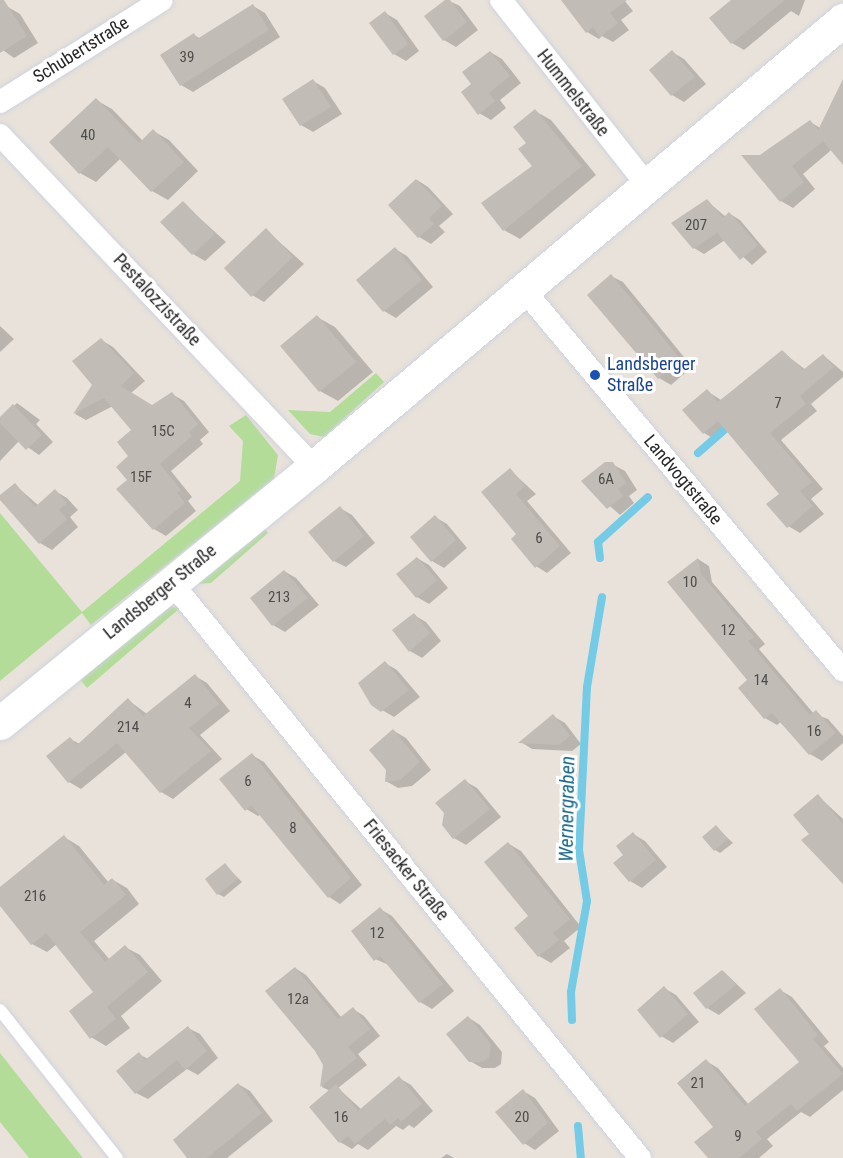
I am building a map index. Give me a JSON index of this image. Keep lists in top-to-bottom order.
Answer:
{
  "streets": {
    "street": [
      "Schubertstraße",
      "Hummelstraße",
      "Pestalozzistraße",
      "Landvogtstraße",
      "Landsberger Straße",
      "Friesacker Straße"
    ]
  },
  "crossings": [
    ["Hummelstraße", "Landsberger Straße"],
    ["Pestalozzistraße", "Landsberger Straße"],
    ["Landvogtstraße", "Landsberger Straße"],
    ["Landsberger Straße", "Friesacker Straße"]
  ],
  "water": ["Wernergraben"],
  "places": ["Landsberger Straße"],
  "house_numbers": [
    "39",
    "40",
    "207",
    "7",
    "15C",
    "15F",
    "6A",
    "6",
    "10",
    "213",
    "12",
    "14",
    "4",
    "214",
    "16",
    "6",
    "8",
    "216",
    "12",
    "12a",
    "21",
    "16",
    "20",
    "9"
  ]
}
